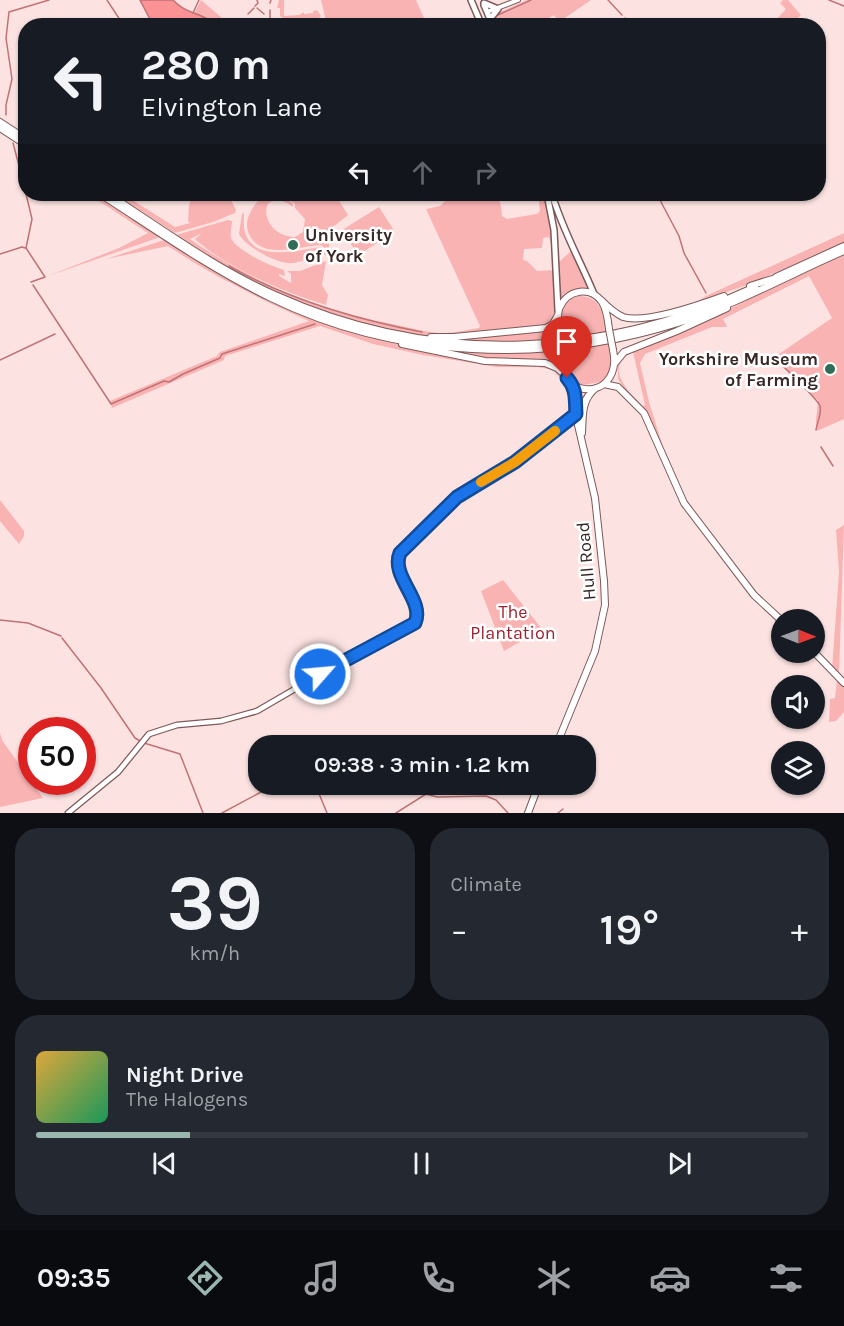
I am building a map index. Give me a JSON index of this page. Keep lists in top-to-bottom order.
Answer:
{
  "streets": {
    "highway": ["Hull Road"]
  },
  "parks": ["The Plantation"],
  "places": ["University of York", "Yorkshire Museum of Farming"],
  "north": "right",
  "page": {
    "turn": ["280 m", "Elvington Lane"],
    "limit": "50",
    "trip": "09:38 · 3 min · 1.2 km",
    "tile": [
      ["39", "km/h"],
      "Climate"
    ],
    "heat": ["−", "19°", "+"],
    "song": ["Night Drive", "The Halogens"],
    "tabs": "09:35"
  }
}
